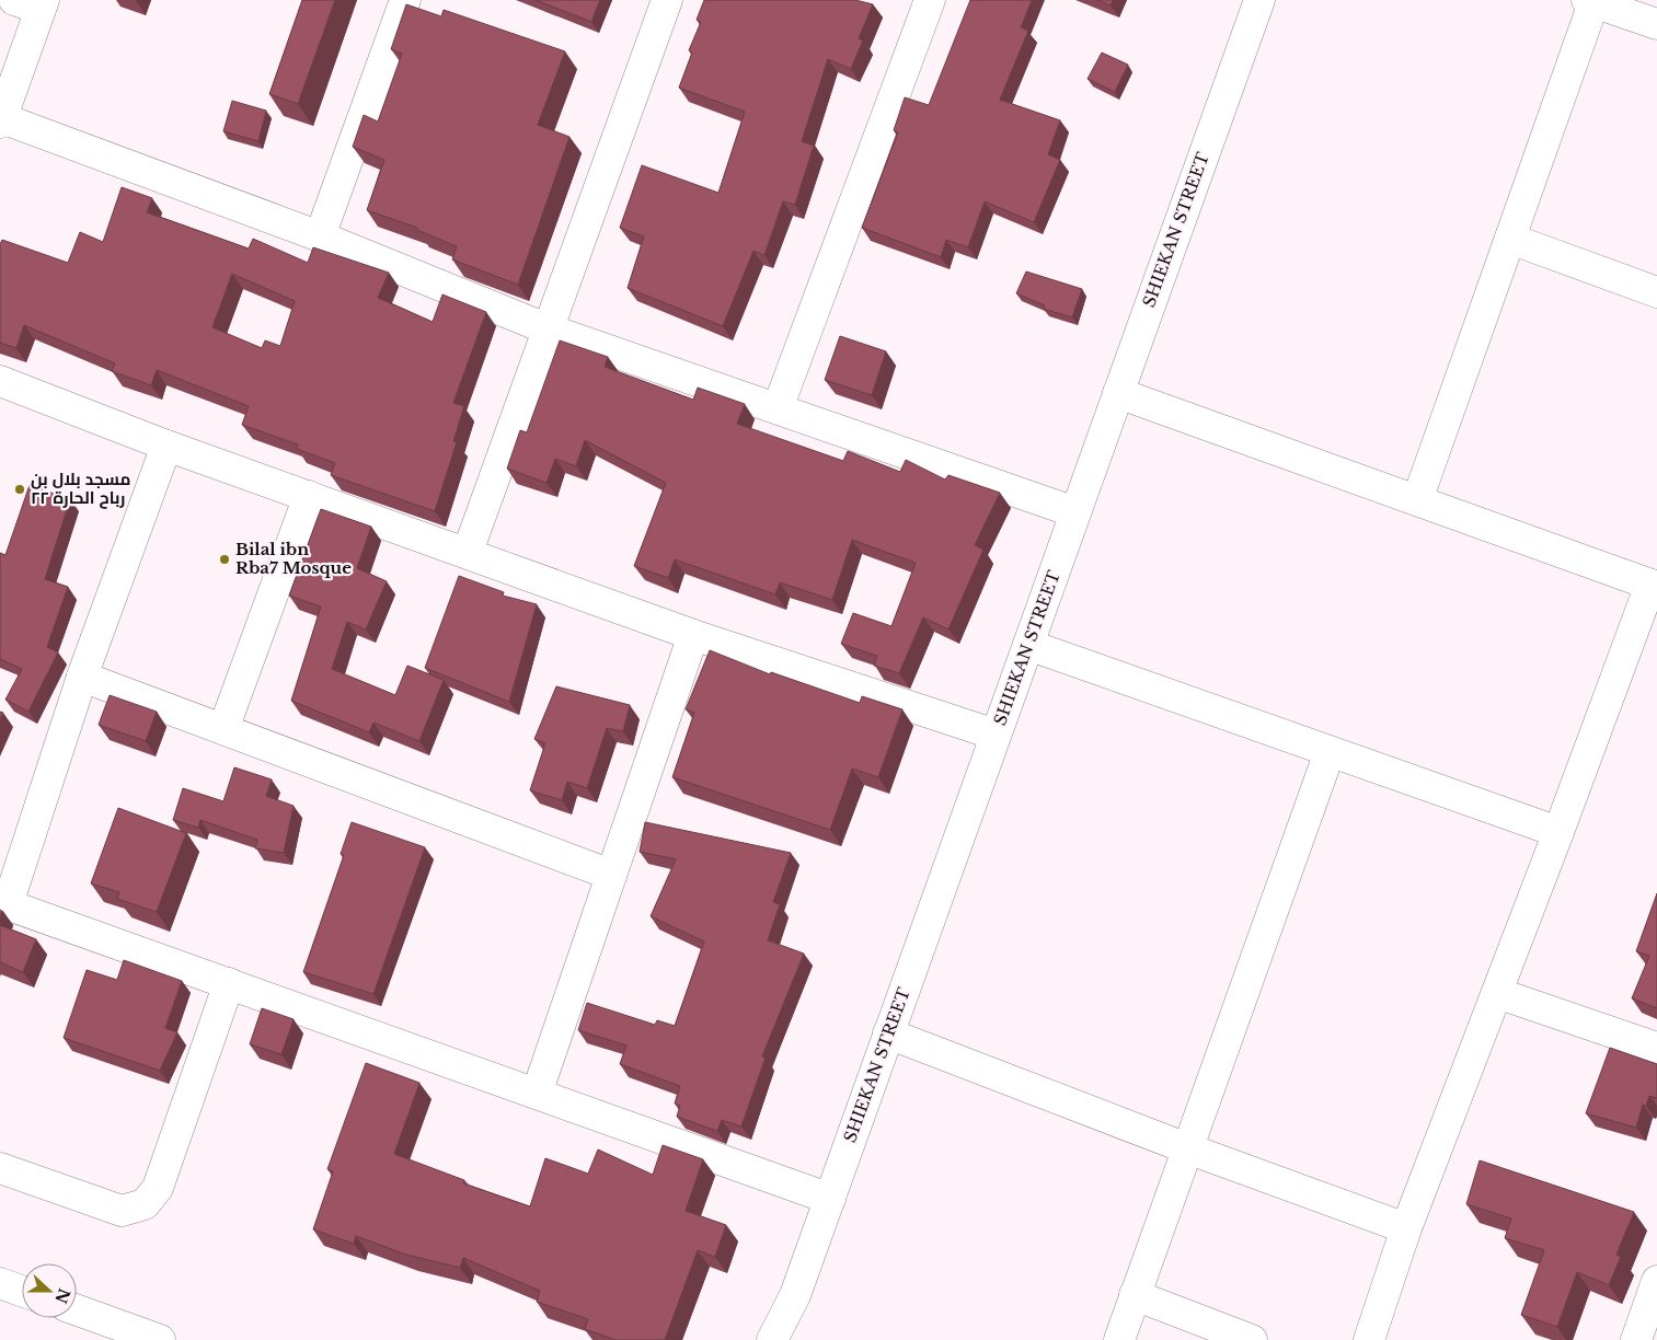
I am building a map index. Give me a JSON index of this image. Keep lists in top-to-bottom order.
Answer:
{
  "streets": {
    "street": ["SHIEKAN STREET"]
  },
  "places": ["مسجد بلال بن رباح الحارة ٢٢", "Bilal ibn Rba7 Mosque"],
  "north": "right"
}
